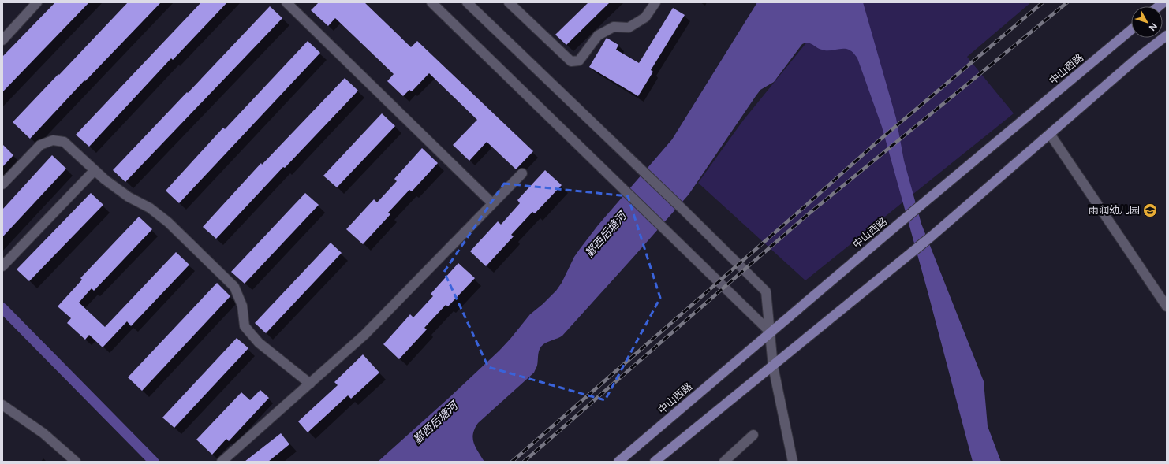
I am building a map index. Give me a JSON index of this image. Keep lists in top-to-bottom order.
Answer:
{
  "streets": {
    "main road": ["中山西路"]
  },
  "water": ["鄞西后塘河"],
  "places": {
    "school or university": ["雨润幼儿园"]
  },
  "north": "bottom right"
}
